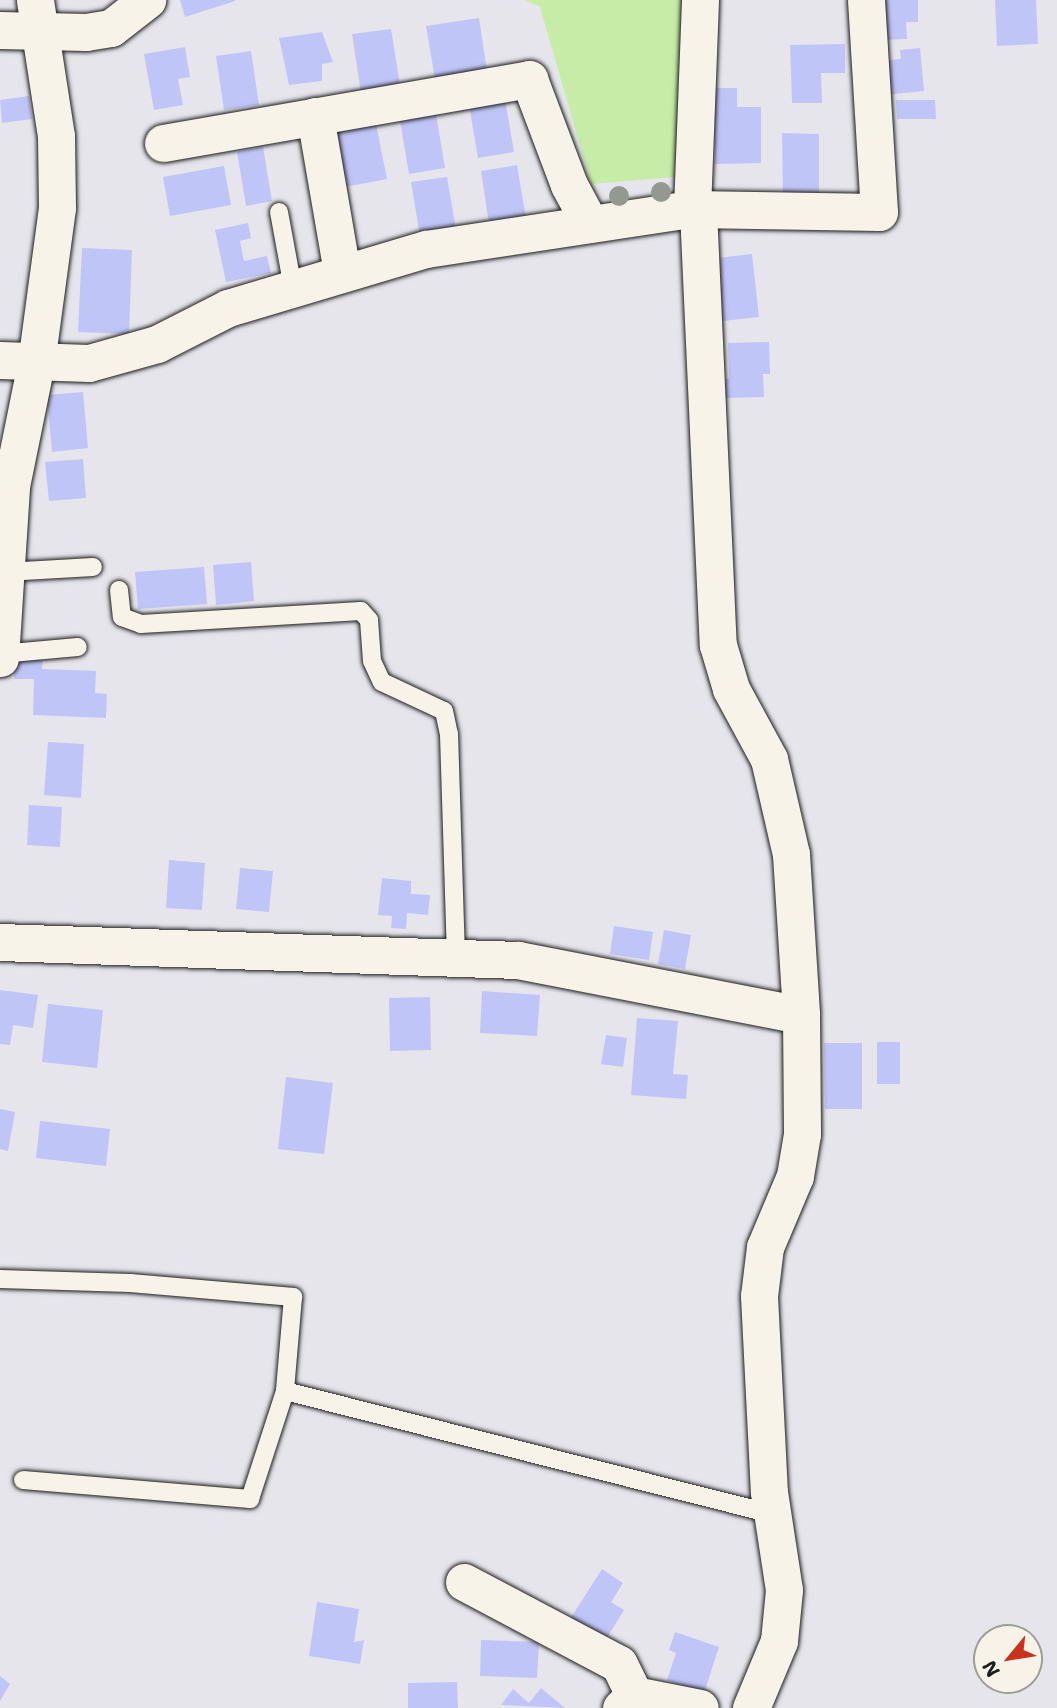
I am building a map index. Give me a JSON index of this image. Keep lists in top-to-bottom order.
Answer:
{
  "north": "bottom left"
}
